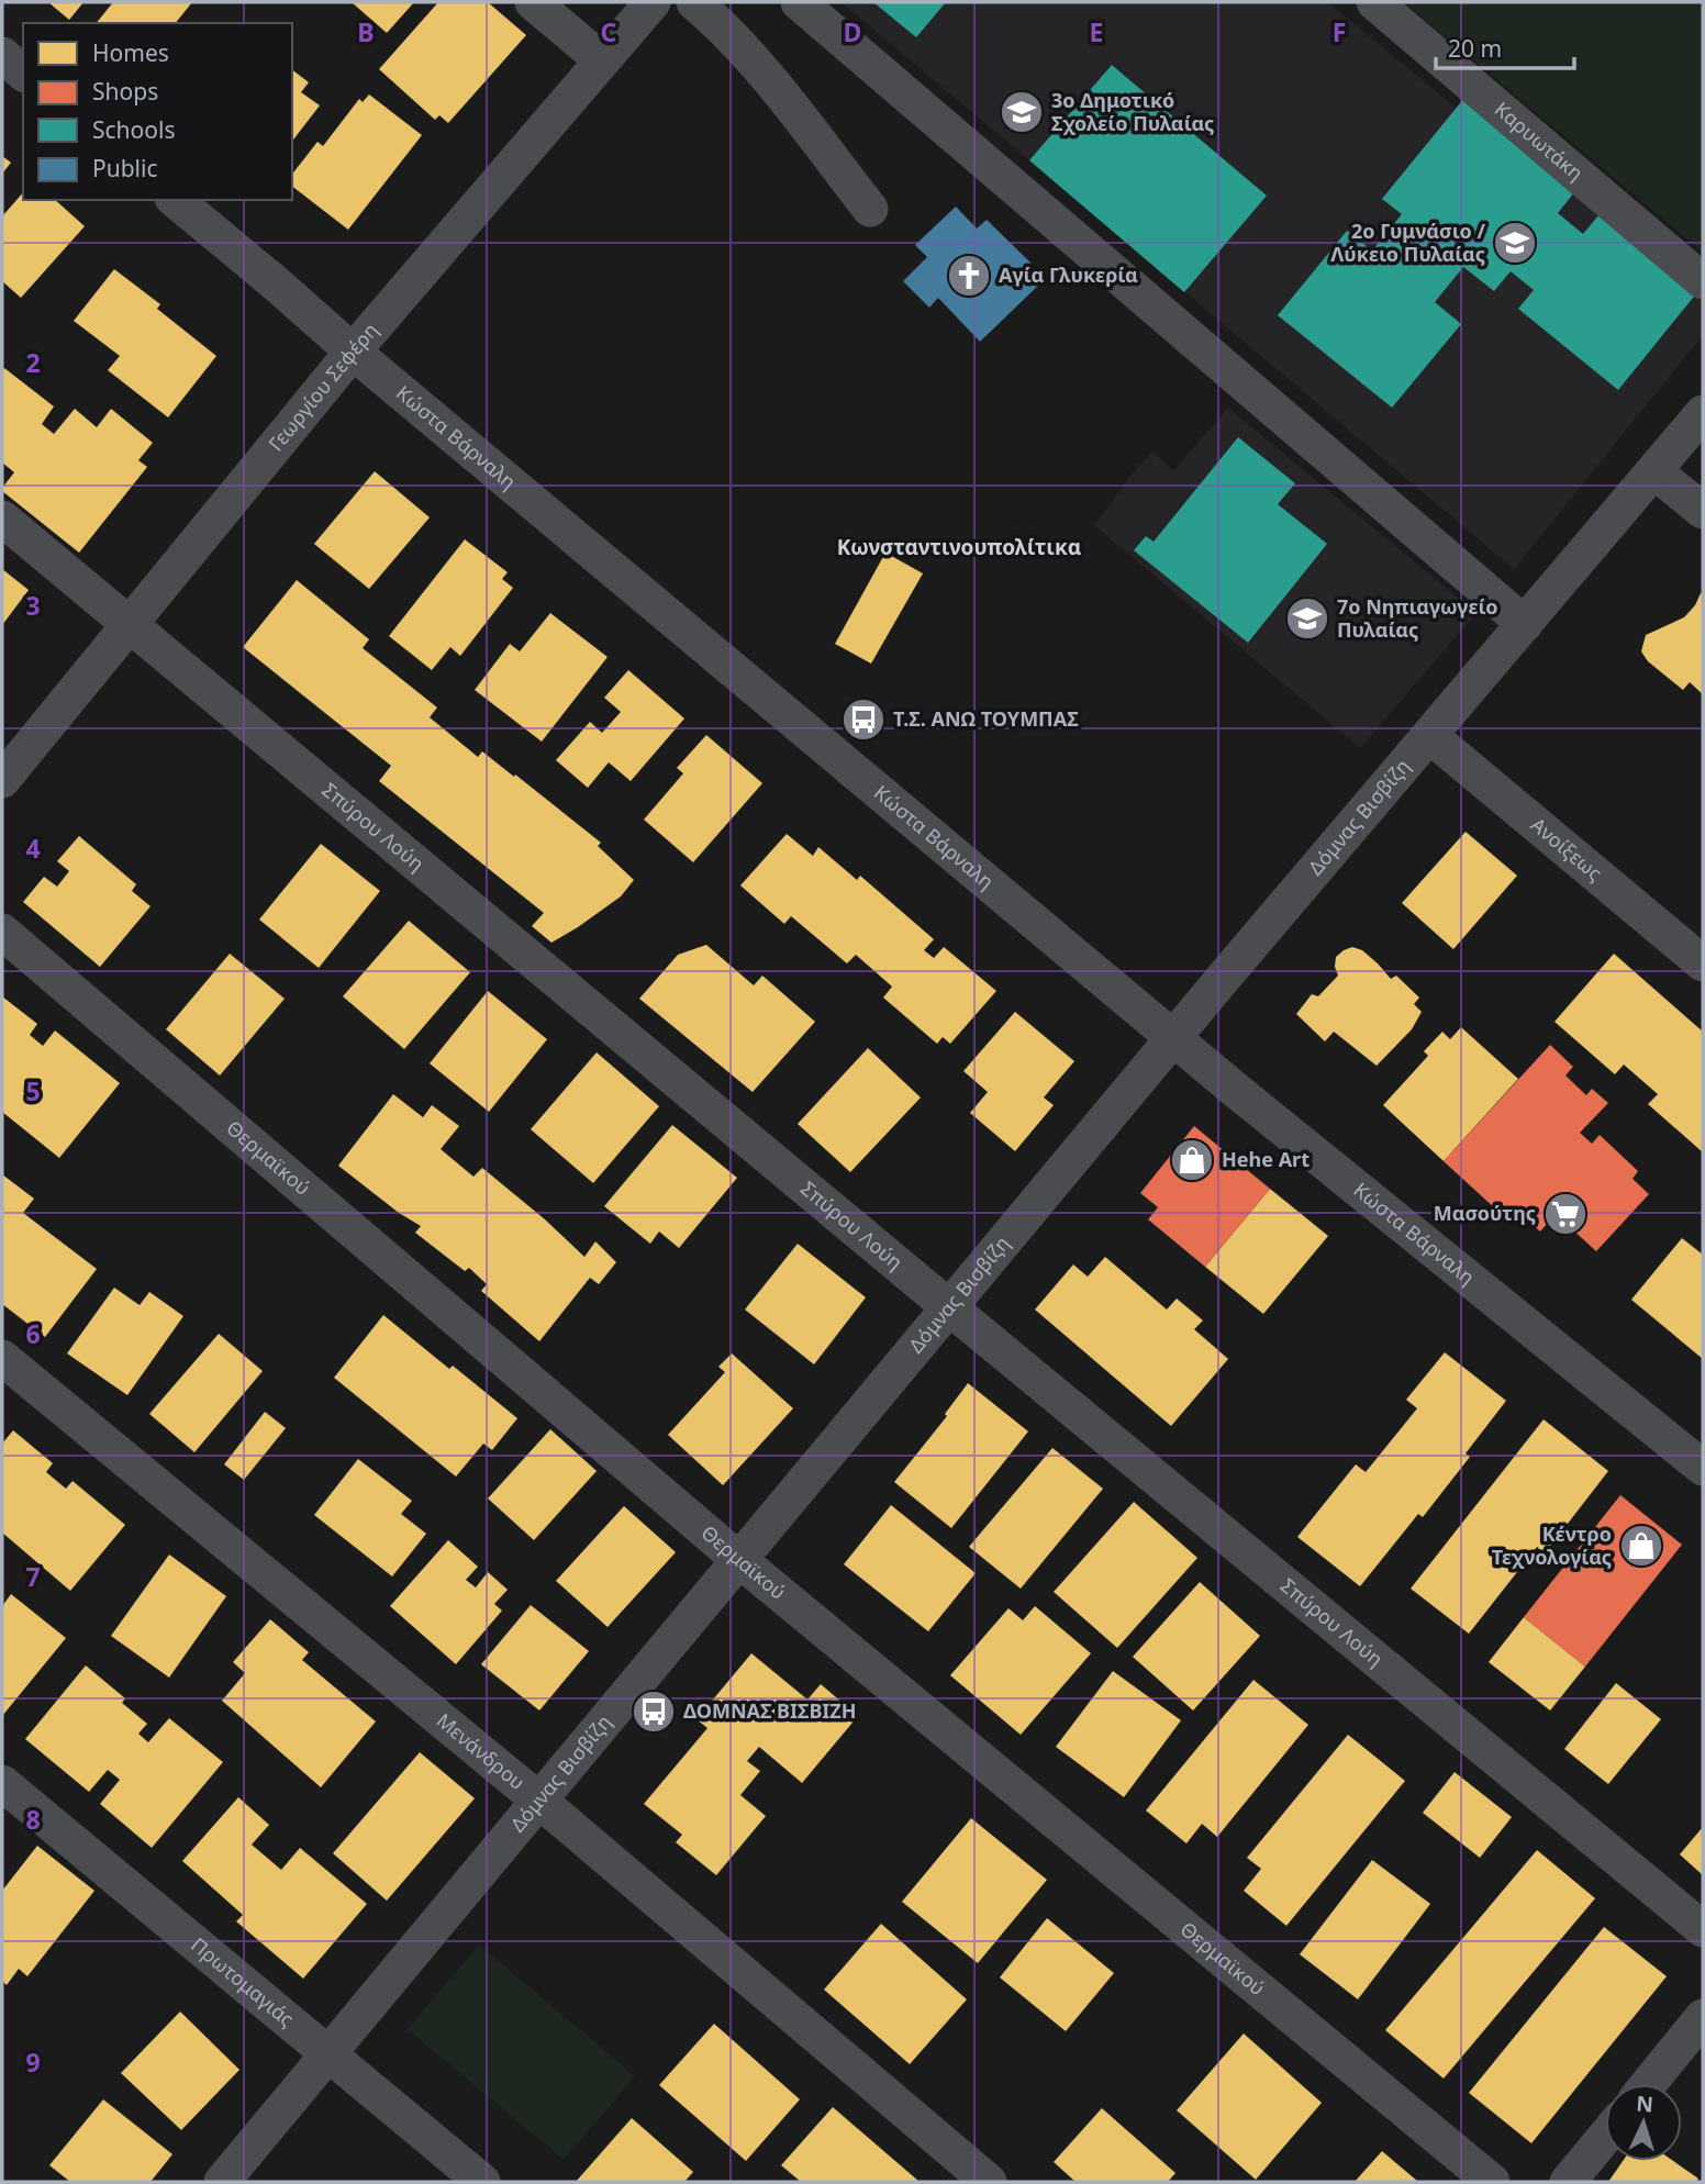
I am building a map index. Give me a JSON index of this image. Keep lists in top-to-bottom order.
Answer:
{
  "streets": {
    "street": [
      "Καρυωτάκη",
      "Γεωργίου Σεφέρη",
      "Κώστα Βάρναλη",
      "Δόμνας Βισβίζη",
      "Σπύρου Λούη",
      "Ανοίξεως",
      "Θερμαϊκού",
      "Μενάνδρου",
      "Πρωτομαγιάς"
    ]
  },
  "crossings": [
    ["Γεωργίου Σεφέρη", "Κώστα Βάρναλη"],
    ["Γεωργίου Σεφέρη", "Σπύρου Λούη"],
    ["Κώστα Βάρναλη", "Δόμνας Βισβίζη"],
    ["Δόμνας Βισβίζη", "Σπύρου Λούη"],
    ["Δόμνας Βισβίζη", "Ανοίξεως"],
    ["Δόμνας Βισβίζη", "Θερμαϊκού"],
    ["Δόμνας Βισβίζη", "Μενάνδρου"],
    ["Δόμνας Βισβίζη", "Πρωτομαγιάς"]
  ],
  "districts": ["Κωνσταντινουπολίτικα"],
  "places": {
    "school or university": ["3ο Δημοτικό Σχολείο Πυλαίας", "2o Γυμνάσιο / Λύκειο Πυλαίας", "7ο Νηπιαγωγείο Πυλαίας"],
    "church": ["Αγία Γλυκερία"],
    "bus stop": ["Τ.Σ. ΑΝΩ ΤΟΥΜΠΑΣ", "ΔΟΜΝΑΣ ΒΙΣΒΙΖΗ"],
    "shop": ["Hehe Art", "Κέντρο Τεχνολογίας"],
    "supermarket": ["Μασούτης"]
  },
  "legend": [
    "Homes",
    "Shops",
    "Schools",
    "Public"
  ],
  "scale_bar": "20 m",
  "north": "top",
  "grid": {
    "columns": [
      "B",
      "C",
      "D",
      "E",
      "F"
    ],
    "rows": [
      "2",
      "3",
      "4",
      "5",
      "6",
      "7",
      "8",
      "9"
    ]
  }
}
